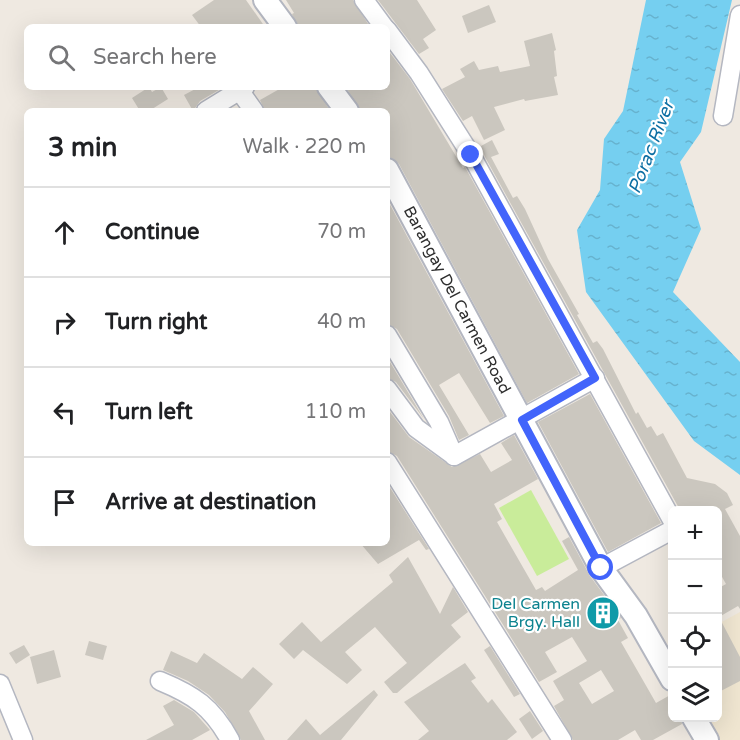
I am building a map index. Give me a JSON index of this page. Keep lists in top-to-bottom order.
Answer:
{
  "streets": {
    "street": ["Barangay Del Carmen Road"]
  },
  "water": ["Porac River"],
  "places": {
    "building": ["Del Carmen Brgy. Hall"]
  },
  "page": {
    "search": "Search here",
    "heading": ["3 min", "Walk · 220 m"],
    "list": [
      ["Continue", "70 m"],
      ["Turn right", "40 m"],
      ["Turn left", "110 m"],
      "Arrive at destination"
    ],
    "map_buttons": ["+", "−"]
  }
}
